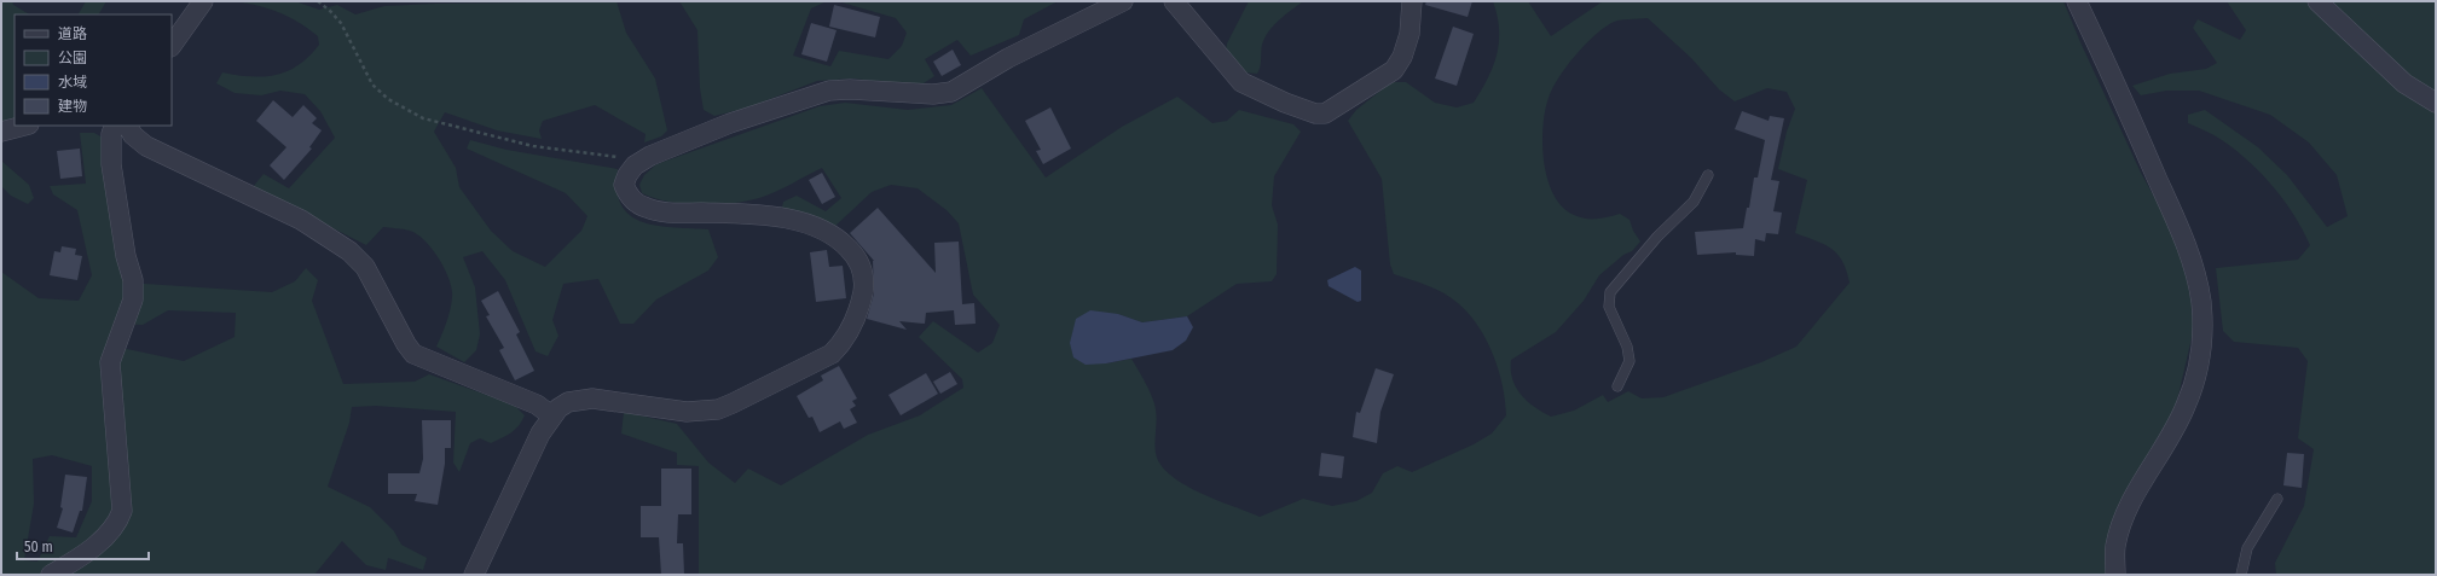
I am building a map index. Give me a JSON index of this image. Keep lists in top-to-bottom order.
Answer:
{
  "legend": [
    "道路",
    "公園",
    "水域",
    "建物"
  ],
  "scale_bar": "50 m"
}
